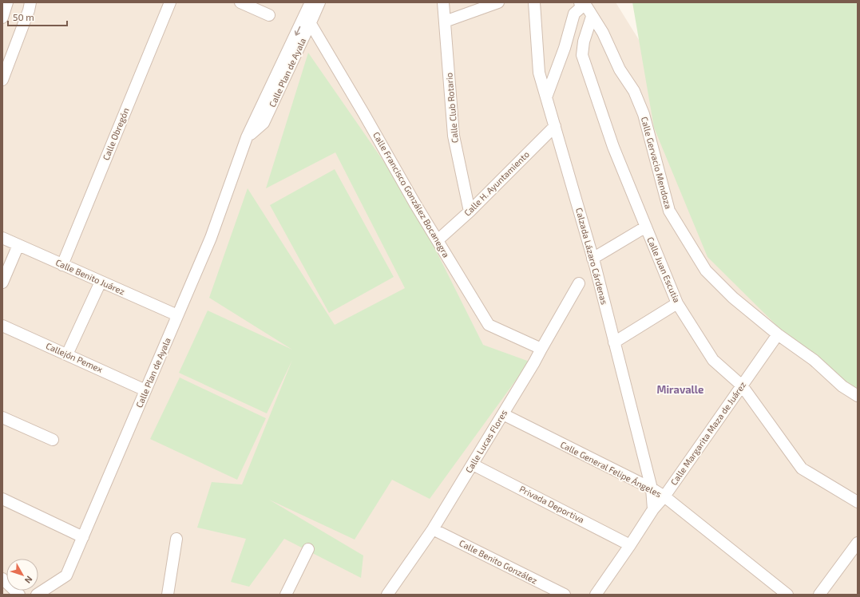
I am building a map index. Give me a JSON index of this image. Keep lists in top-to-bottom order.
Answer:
{
  "streets": {
    "street": [
      "Calle Plan de Ayala",
      "Calle Club Rotario",
      "Calle Obregón",
      "Calle Gervacio Mendoza",
      "Calle H. Ayuntamiento",
      "Calle Francisco González Bocanegra",
      "Calzada Lázaro Cárdenas",
      "Calle Juan Escutia",
      "Calle Benito Juárez",
      "Callejón Pemex",
      "Calle Margarita Maza de Juárez",
      "Calle Lucas Flores",
      "Calle General Felipe Ángeles",
      "Privada Deportiva",
      "Calle Benito González"
    ]
  },
  "crossings": [
    ["Calle Plan de Ayala", "Calle Francisco González Bocanegra"],
    ["Calle Plan de Ayala", "Calle Benito Juárez"],
    ["Calle Plan de Ayala", "Callejón Pemex"],
    ["Calle Club Rotario", "Calle H. Ayuntamiento"],
    ["Calle Obregón", "Calle Benito Juárez"],
    ["Calle Gervacio Mendoza", "Calle Juan Escutia"],
    ["Calle Gervacio Mendoza", "Calle Margarita Maza de Juárez"],
    ["Calle H. Ayuntamiento", "Calle Francisco González Bocanegra"],
    ["Calle H. Ayuntamiento", "Calzada Lázaro Cárdenas"],
    ["Calle Francisco González Bocanegra", "Calle Lucas Flores"],
    ["Calzada Lázaro Cárdenas", "Calle Margarita Maza de Juárez"],
    ["Calzada Lázaro Cárdenas", "Calle General Felipe Ángeles"],
    ["Calle Juan Escutia", "Calle Margarita Maza de Juárez"],
    ["Calle Margarita Maza de Juárez", "Calle General Felipe Ángeles"],
    ["Calle Margarita Maza de Juárez", "Privada Deportiva"],
    ["Calle Lucas Flores", "Calle General Felipe Ángeles"],
    ["Calle Lucas Flores", "Privada Deportiva"],
    ["Calle Lucas Flores", "Calle Benito González"]
  ],
  "districts": ["Miravalle"],
  "scale_bar": "50 m",
  "north": "bottom right"
}
